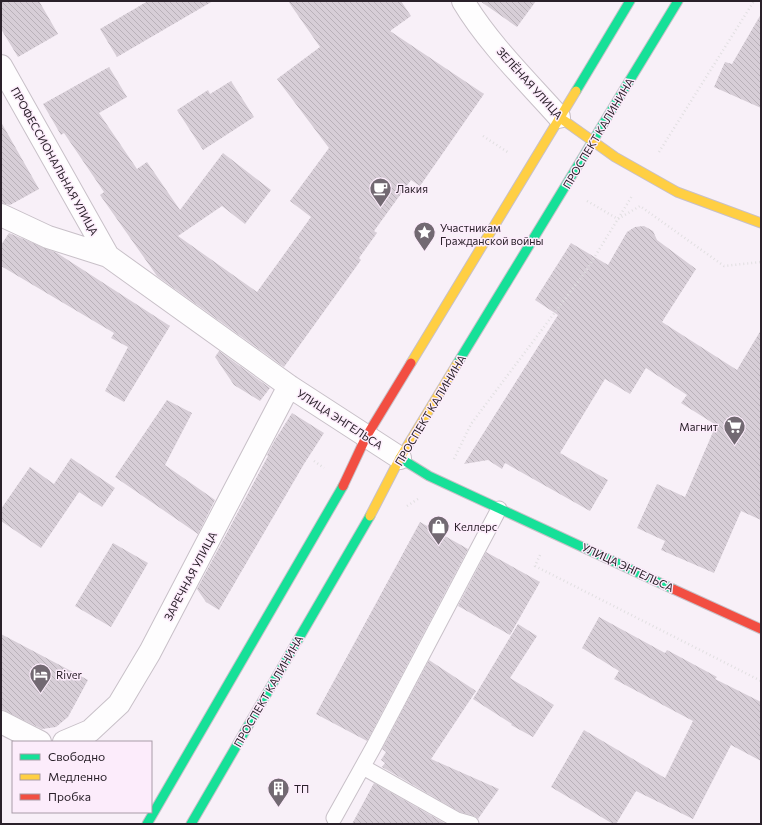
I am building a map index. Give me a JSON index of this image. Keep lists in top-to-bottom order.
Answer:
{
  "streets": {
    "main road": ["ЗЕЛЁНАЯ УЛИЦА", "ПРОСПЕКТ КАЛИНИНА", "УЛИЦА ЭНГЕЛЬСА"],
    "street": ["ПРОФЕССИОНАЛЬНАЯ УЛИЦА", "ЗАРЕЧНАЯ УЛИЦА"]
  },
  "crossings": [
    ["ЗЕЛЁНАЯ УЛИЦА", "ПРОСПЕКТ КАЛИНИНА"],
    ["ПРОСПЕКТ КАЛИНИНА", "УЛИЦА ЭНГЕЛЬСА"],
    ["ПРОФЕССИОНАЛЬНАЯ УЛИЦА", "УЛИЦА ЭНГЕЛЬСА"],
    ["УЛИЦА ЭНГЕЛЬСА", "ЗАРЕЧНАЯ УЛИЦА"]
  ],
  "places": {
    "cafe": ["Лакия"],
    "place": ["Участникам Гражданской войны"],
    "supermarket": ["Магнит"],
    "shop": ["Келлерс"],
    "hotel": ["River"],
    "building": ["ТП"]
  },
  "legend": ["Свободно", "Медленно", "Пробка"]
}
